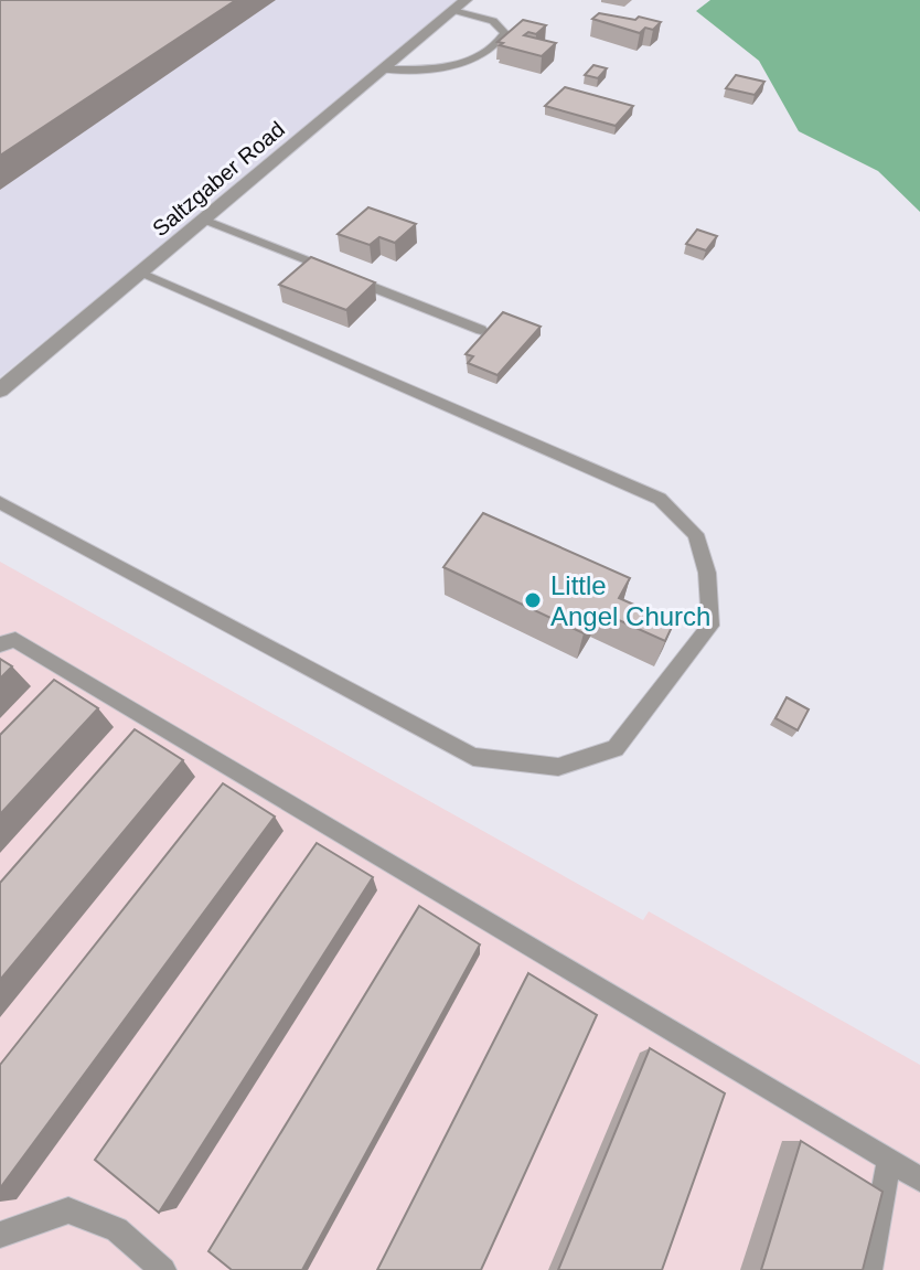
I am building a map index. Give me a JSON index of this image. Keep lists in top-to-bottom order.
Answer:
{
  "streets": {
    "street": ["Saltzgaber Road"]
  },
  "places": ["Little Angel Church"]
}
